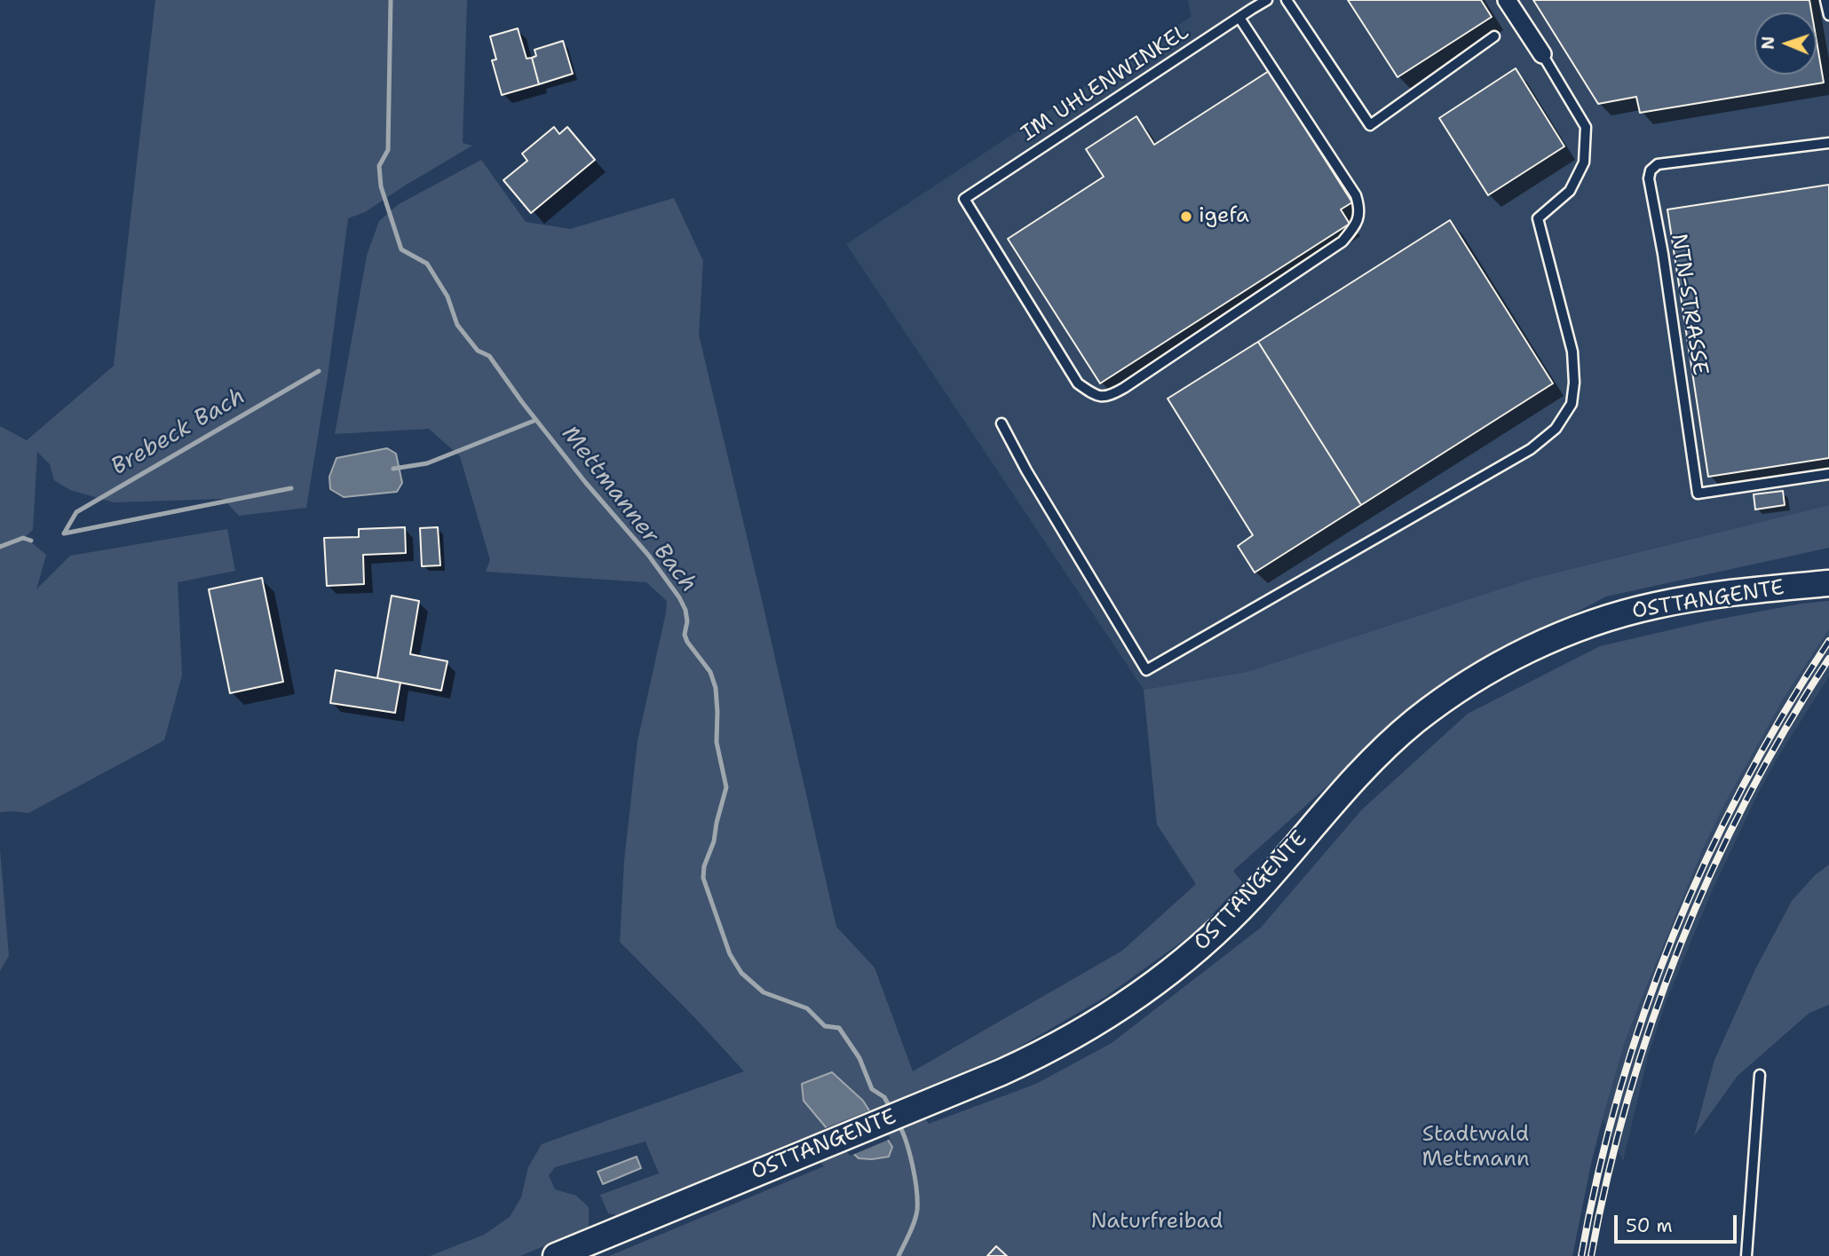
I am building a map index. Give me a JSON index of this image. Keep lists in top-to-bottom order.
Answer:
{
  "streets": {
    "main road": ["OSTTANGENTE"],
    "lane": ["IM UHLENWINKEL", "NTN-STRASSE"]
  },
  "water": ["Brebeck Bach", "Mettmanner Bach"],
  "parks": ["Stadtwald Mettmann", "Naturfreibad"],
  "places": ["igefa"],
  "scale_bar": "50 m",
  "north": "left"
}
